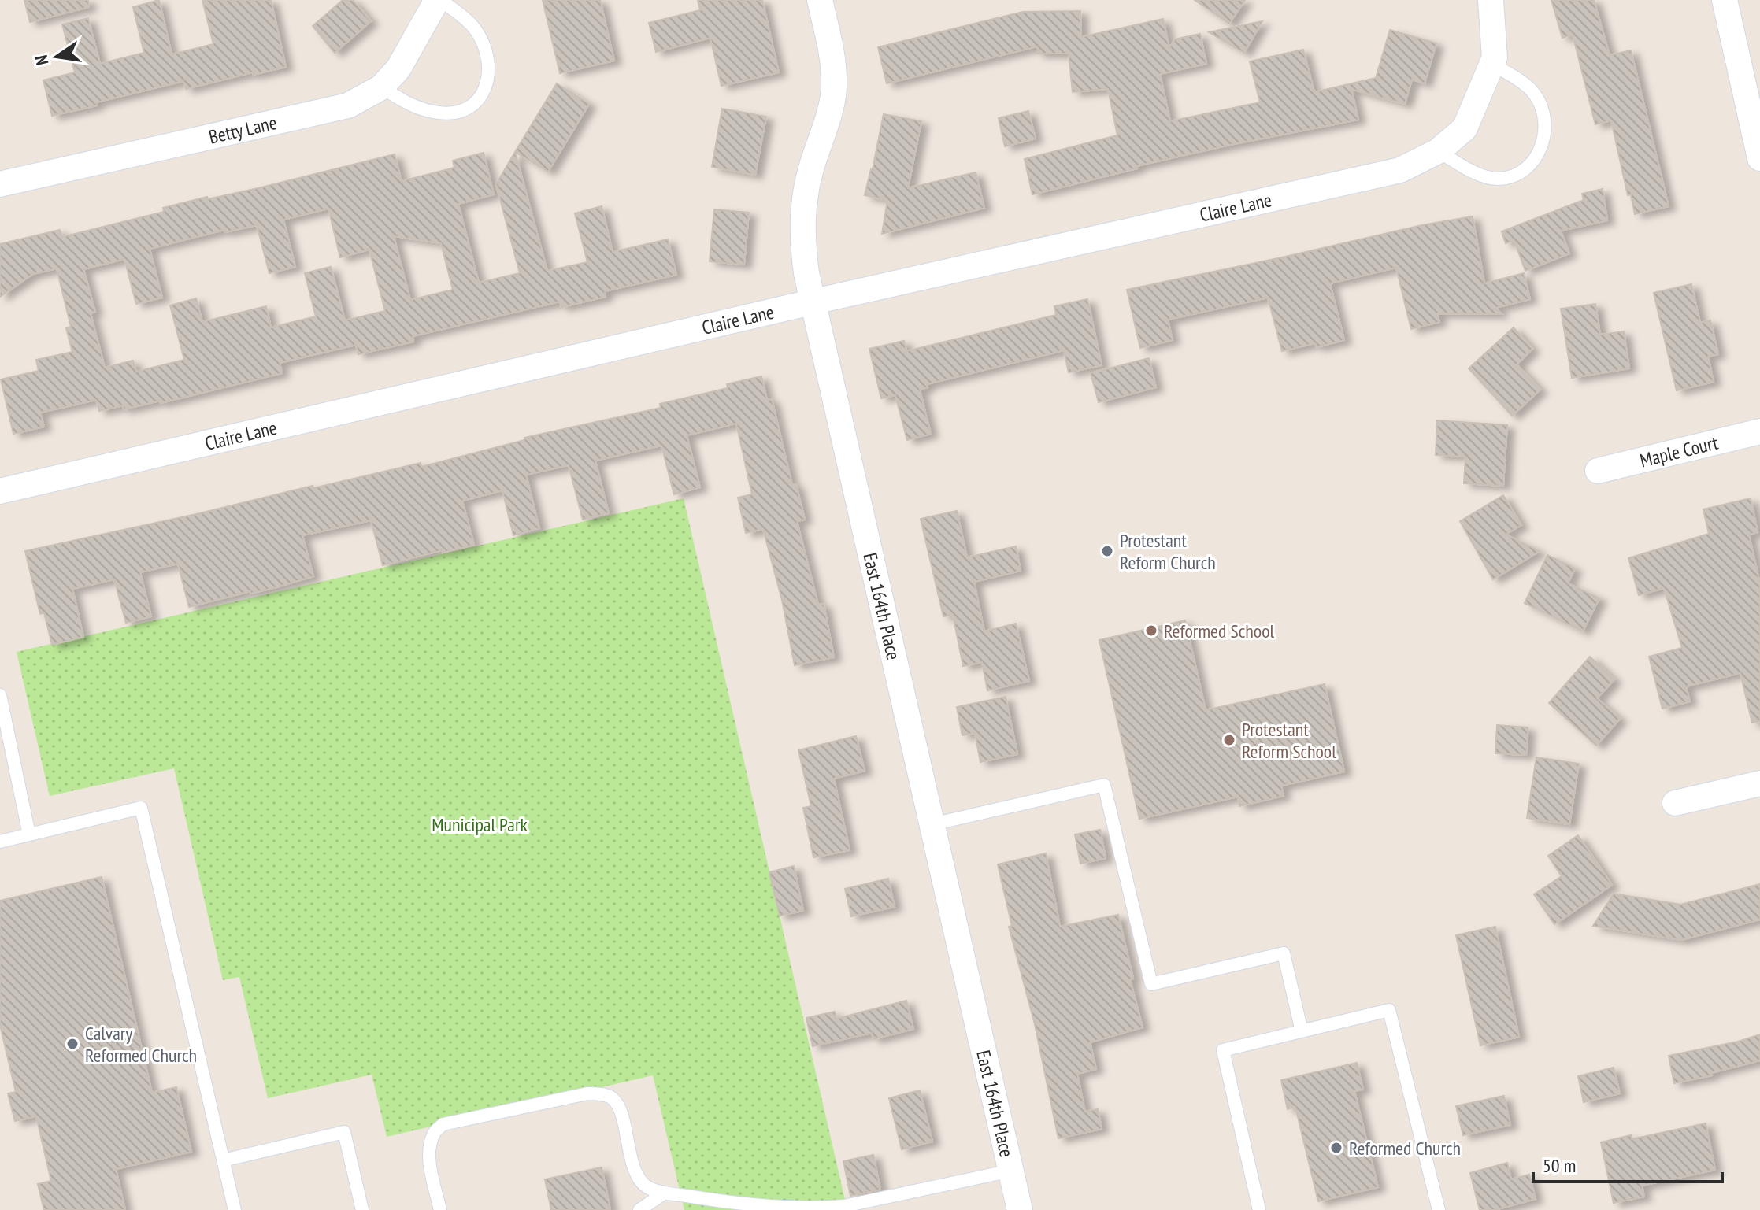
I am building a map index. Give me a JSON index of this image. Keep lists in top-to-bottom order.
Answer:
{
  "streets": {
    "street": [
      "Betty Lane",
      "Claire Lane",
      "Maple Court",
      "East 164th Place"
    ]
  },
  "crossings": [
    ["Claire Lane", "East 164th Place"]
  ],
  "parks": ["Municipal Park"],
  "places": [
    "Protestant Reform Church",
    "Reformed School",
    "Protestant Reform School",
    "Calvary Reformed Church",
    "Reformed Church"
  ],
  "scale_bar": "50 m",
  "north": "left"
}
